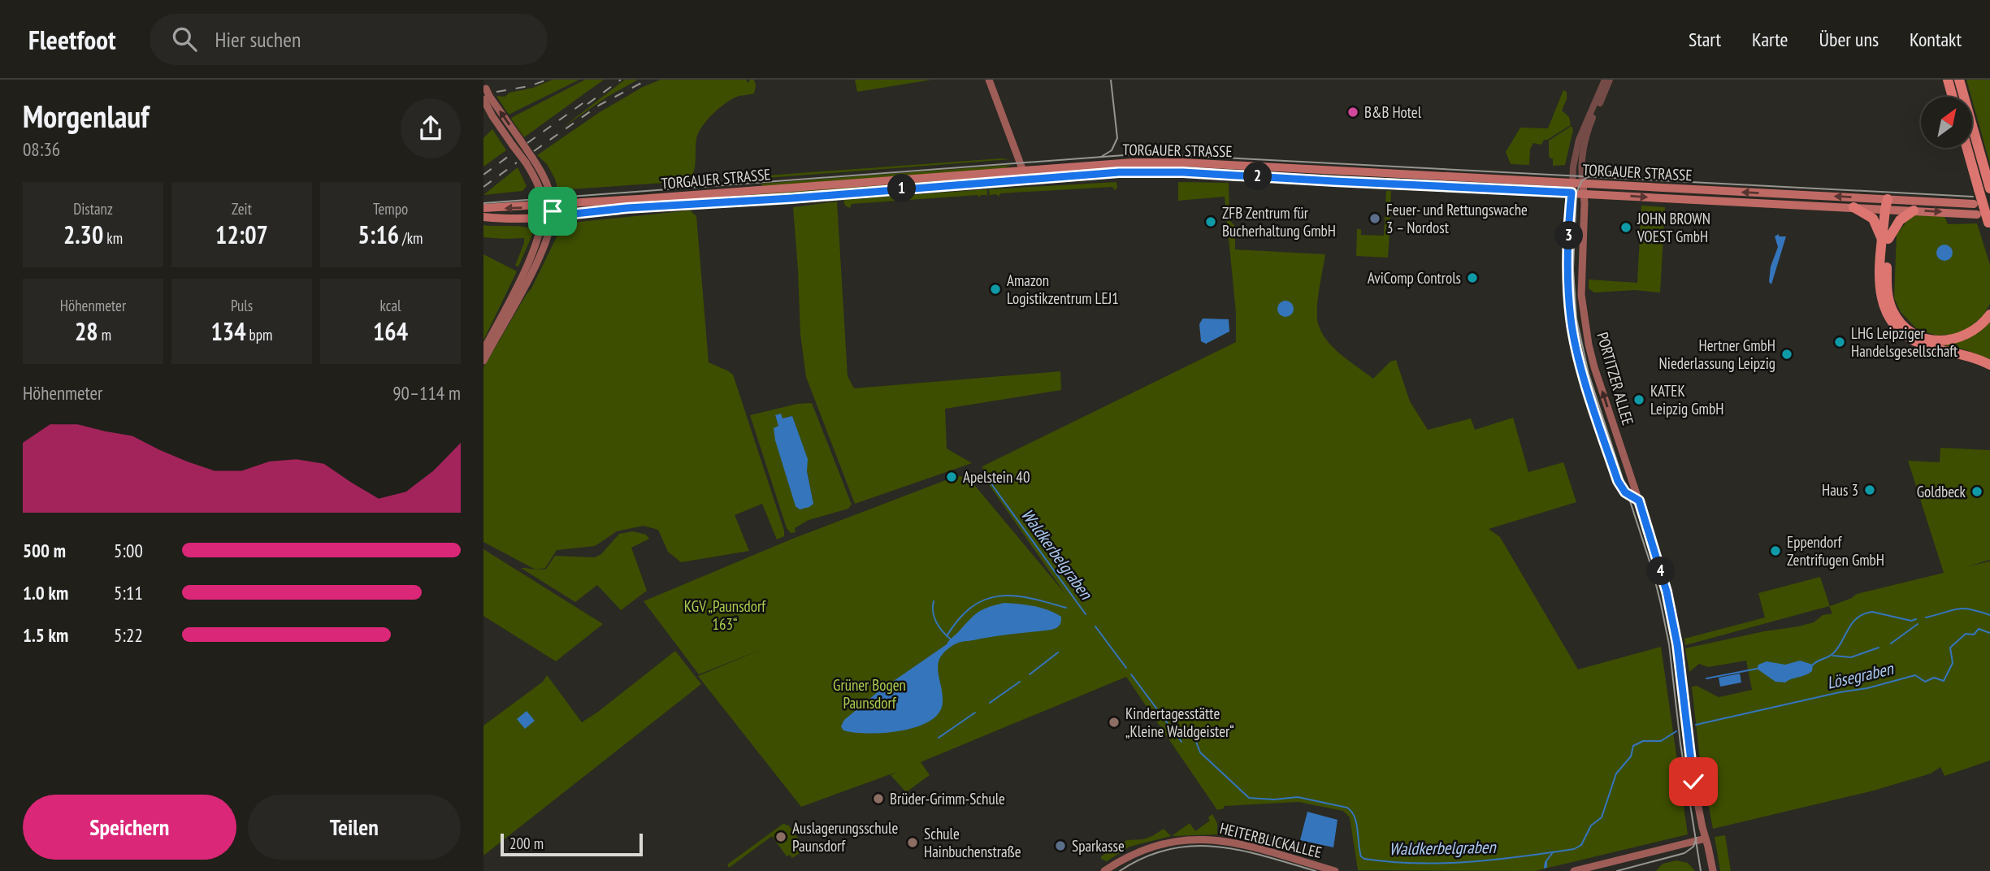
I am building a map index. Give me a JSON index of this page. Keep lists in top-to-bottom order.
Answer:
{
  "streets": {
    "main road": ["TORGAUER STRASSE", "PORTITZER ALLEE", "HEITERBLICKALLEE"]
  },
  "crossings": [
    ["TORGAUER STRASSE", "PORTITZER ALLEE"]
  ],
  "water": ["Waldkerbelgraben", "Lösegraben"],
  "parks": ["KGV „Paunsdorf 163“", "Grüner Bogen Paunsdorf"],
  "places": [
    "B&B Hotel",
    "Feuer- und Rettungswache 3 – Nordost",
    "ZFB Zentrum für Bucherhaltung GmbH",
    "JOHN BROWN VOEST GmbH",
    "AviComp Controls",
    "Amazon Logistikzentrum LEJ1",
    "LHG Leipziger Handelsgesellschaft",
    "Hertner GmbH Niederlassung Leipzig",
    "KATEK Leipzig GmbH",
    "Apelstein 40",
    "Haus 3",
    "Goldbeck",
    "Eppendorf Zentrifugen GmbH",
    "Kindertagesstätte „Kleine Waldgeister“",
    "Brüder-Grimm-Schule",
    "Auslagerungsschule Paunsdorf",
    "Schule Hainbuchenstraße",
    "Sparkasse"
  ],
  "scale_bar": "200 m",
  "north": "top right",
  "page": {
    "header": "Fleetfoot",
    "search": "Hier suchen",
    "nav": [
      "Start",
      "Karte",
      "Über uns",
      "Kontakt"
    ],
    "heading": ["Morgenlauf", "08:36"],
    "pins": [
      "2",
      "1",
      "3",
      "4"
    ],
    "stats": [
      ["Distanz", "2.30 km"],
      ["Zeit", "12:07"],
      ["Tempo", "5:16 /km"],
      ["Höhenmeter", "28 m"],
      ["Puls", "134 bpm"],
      ["kcal", "164"]
    ],
    "chart": ["Höhenmeter", "90–114 m"],
    "list": [
      {
        "name": "500 m",
        "note": "5:00"
      },
      {
        "name": "1.0 km",
        "note": "5:11"
      },
      {
        "name": "1.5 km",
        "note": "5:22"
      }
    ],
    "buttons": ["Speichern", "Teilen"],
    "scale": "200 m"
  }
}
